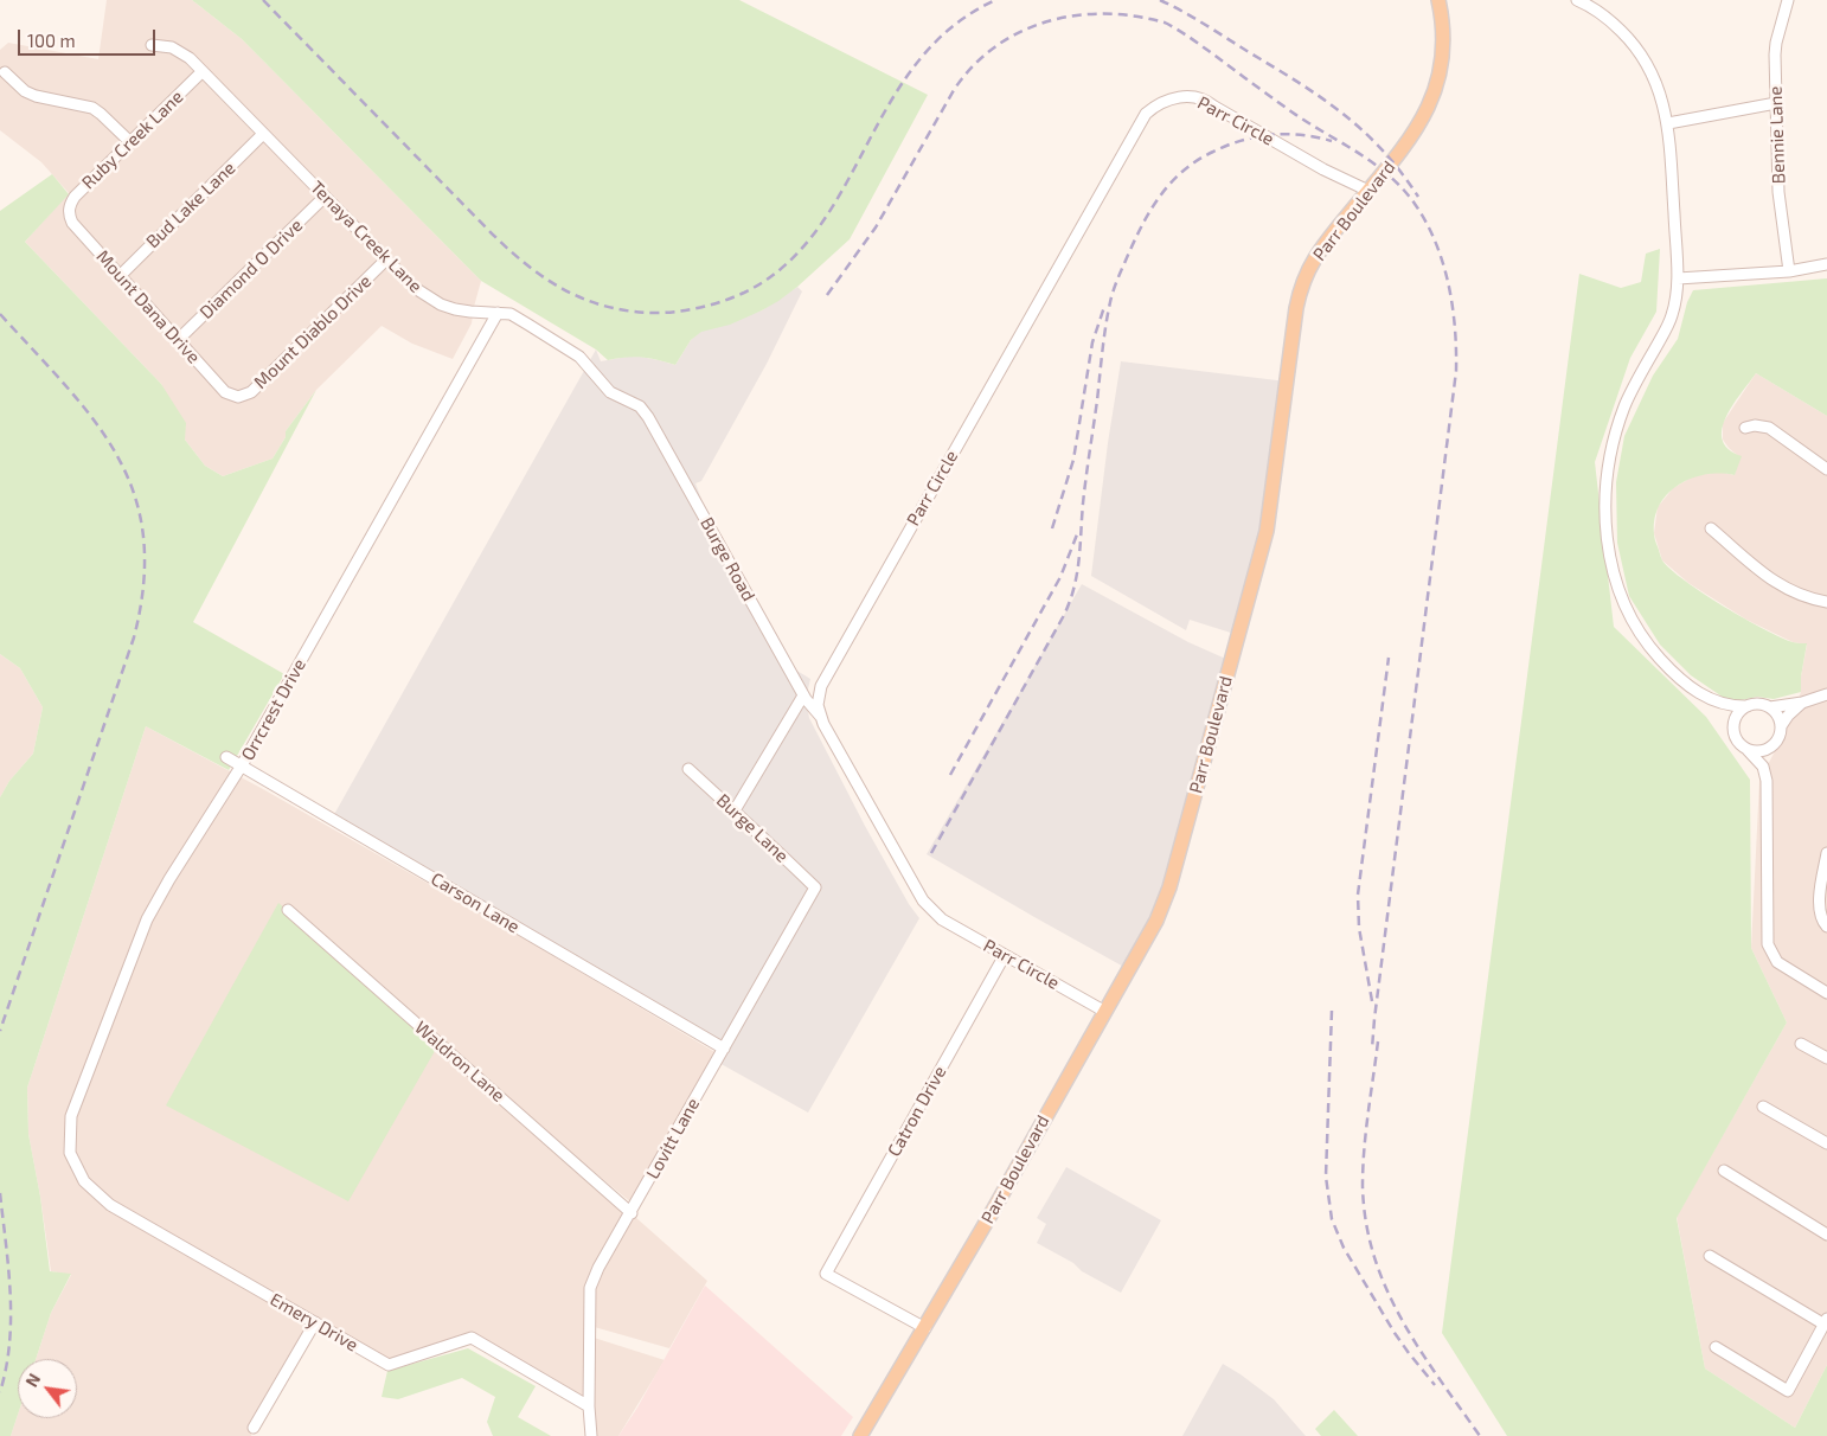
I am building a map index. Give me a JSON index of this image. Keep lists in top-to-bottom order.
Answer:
{
  "streets": {
    "main road": ["Parr Boulevard"],
    "street": [
      "Parr Circle",
      "Bennie Lane",
      "Ruby Creek Lane",
      "Bud Lake Lane",
      "Tenaya Creek Lane",
      "Diamond O Drive",
      "Mount Dana Drive",
      "Mount Diablo Drive",
      "Burge Road",
      "Orrcrest Drive",
      "Burge Lane",
      "Carson Lane",
      "Waldron Lane",
      "Catron Drive",
      "Lovitt Lane",
      "Emery Drive"
    ]
  },
  "crossings": [
    ["Parr Circle", "Parr Boulevard"],
    ["Parr Circle", "Burge Road"],
    ["Parr Circle", "Catron Drive"],
    ["Ruby Creek Lane", "Tenaya Creek Lane"],
    ["Ruby Creek Lane", "Mount Dana Drive"],
    ["Bud Lake Lane", "Tenaya Creek Lane"],
    ["Bud Lake Lane", "Mount Dana Drive"],
    ["Parr Boulevard", "Catron Drive"],
    ["Tenaya Creek Lane", "Diamond O Drive"],
    ["Tenaya Creek Lane", "Mount Diablo Drive"],
    ["Tenaya Creek Lane", "Burge Road"],
    ["Tenaya Creek Lane", "Orrcrest Drive"],
    ["Diamond O Drive", "Mount Dana Drive"],
    ["Mount Dana Drive", "Mount Diablo Drive"],
    ["Orrcrest Drive", "Carson Lane"],
    ["Orrcrest Drive", "Emery Drive"],
    ["Burge Lane", "Lovitt Lane"],
    ["Carson Lane", "Lovitt Lane"],
    ["Waldron Lane", "Lovitt Lane"],
    ["Lovitt Lane", "Emery Drive"]
  ],
  "scale_bar": "100 m",
  "north": "top left"
}
